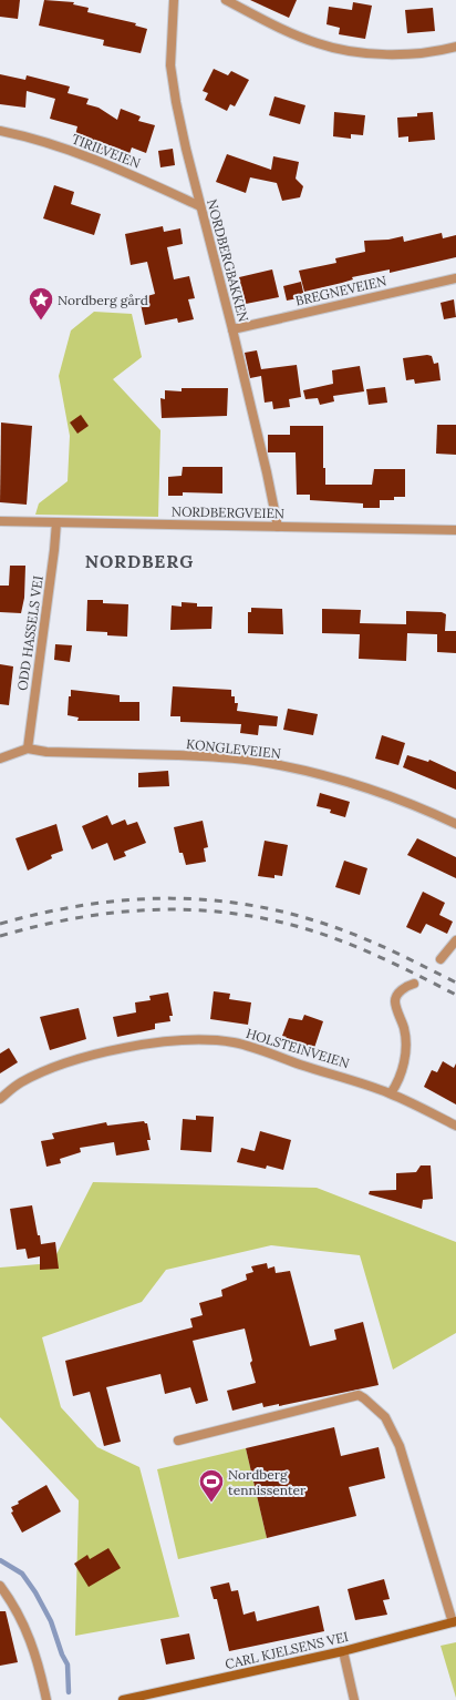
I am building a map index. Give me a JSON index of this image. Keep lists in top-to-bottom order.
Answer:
{
  "streets": {
    "main road": ["CARL KJELSENS VEI"],
    "street": [
      "TIRILVEIEN",
      "NORDBERGBAKKEN",
      "BREGNEVEIEN",
      "NORDBERGVEIEN",
      "ODD HASSELS VEI",
      "KONGLEVEIEN",
      "HOLSTEINVEIEN"
    ]
  },
  "crossings": [
    ["TIRILVEIEN", "NORDBERGBAKKEN"],
    ["NORDBERGBAKKEN", "BREGNEVEIEN"],
    ["NORDBERGBAKKEN", "NORDBERGVEIEN"],
    ["NORDBERGVEIEN", "ODD HASSELS VEI"],
    ["ODD HASSELS VEI", "KONGLEVEIEN"]
  ],
  "districts": ["NORDBERG"],
  "places": {
    "place": ["Nordberg gård"],
    "sports": ["Nordberg tennissenter"]
  }
}
